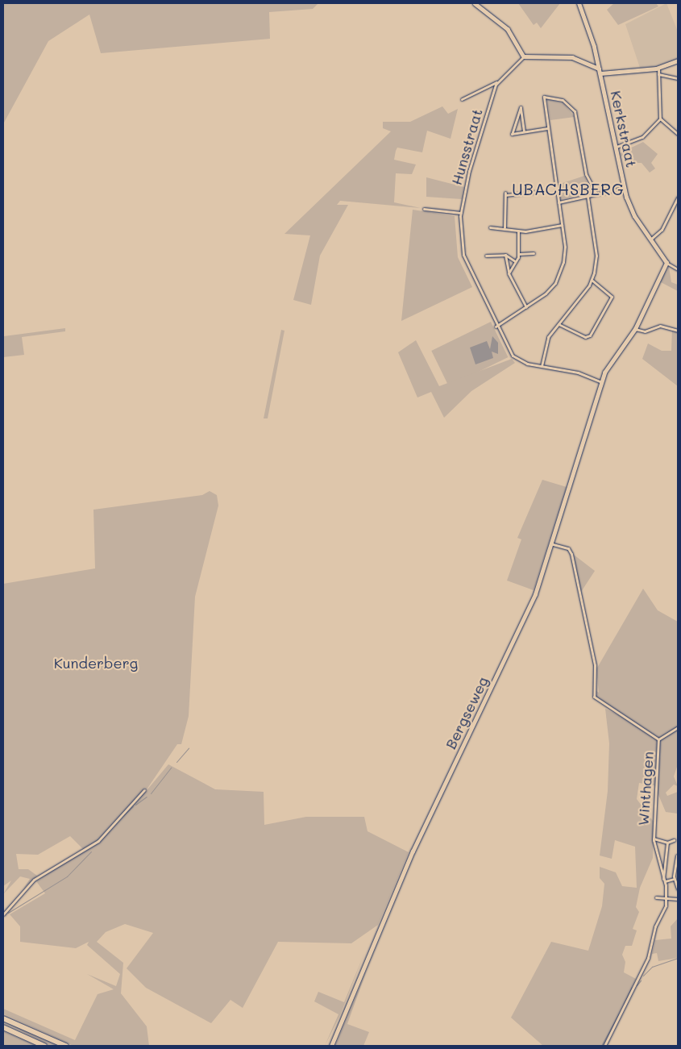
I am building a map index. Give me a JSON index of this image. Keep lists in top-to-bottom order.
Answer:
{
  "streets": {
    "street": [
      "Kerkstraat",
      "Hunsstraat",
      "Bergseweg",
      "Winthagen"
    ]
  },
  "crossings": [
    ["Kerkstraat", "Bergseweg"],
    ["Hunsstraat", "Bergseweg"]
  ],
  "districts": ["UBACHSBERG"],
  "parks": ["Kunderberg"]
}
